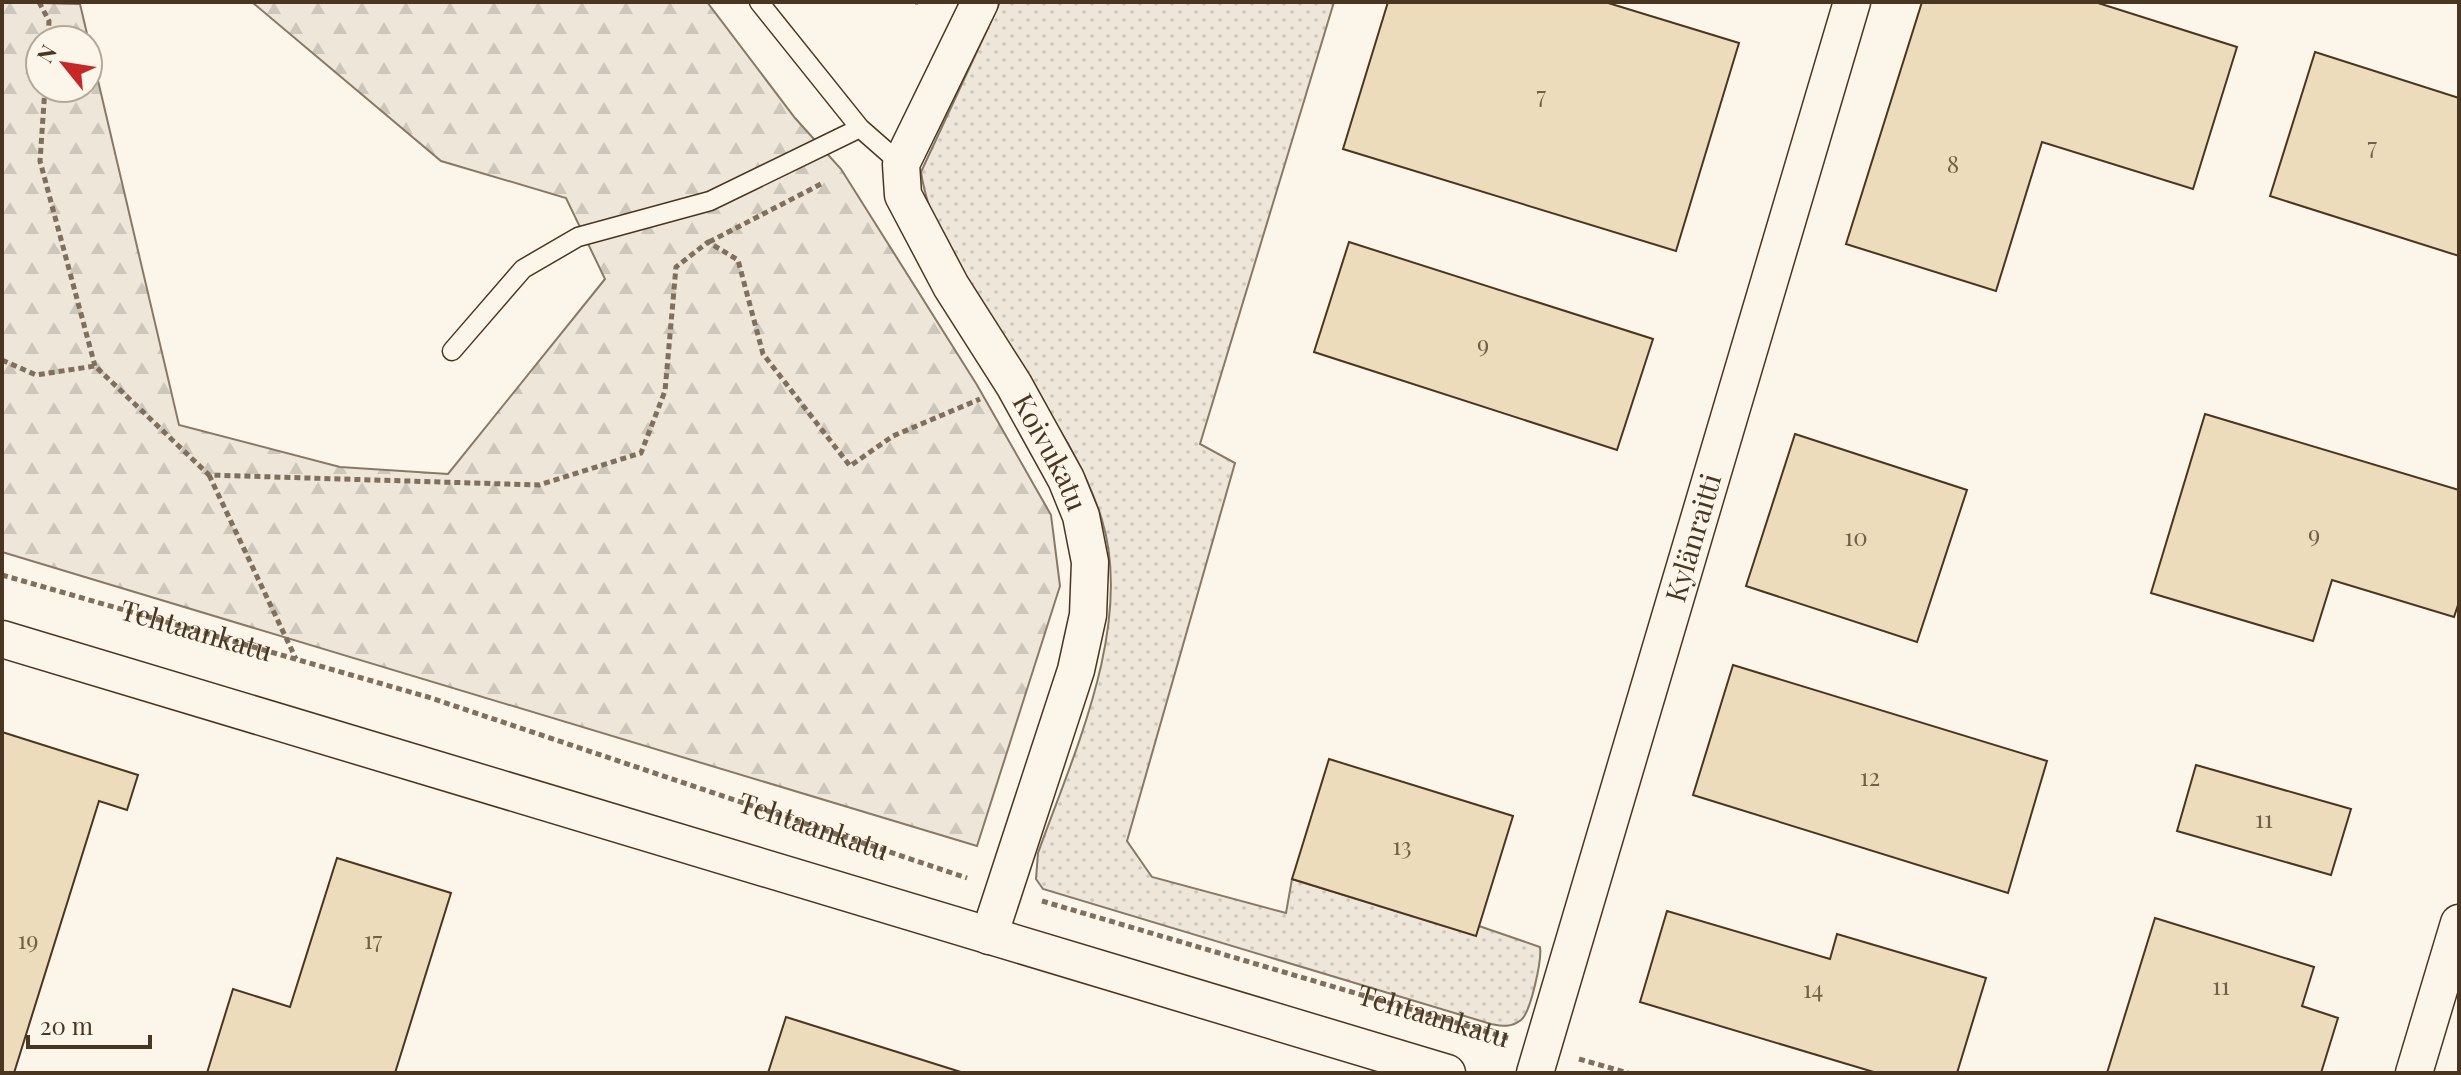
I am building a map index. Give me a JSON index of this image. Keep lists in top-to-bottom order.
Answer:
{
  "streets": {
    "street": ["Koivukatu", "Kylänraitti", "Tehtaankatu"]
  },
  "crossings": [
    ["Koivukatu", "Tehtaankatu"],
    ["Kylänraitti", "Tehtaankatu"]
  ],
  "house_numbers": [
    "7",
    "7",
    "8",
    "9",
    "9",
    "10",
    "12",
    "11",
    "13",
    "19",
    "17",
    "11",
    "14"
  ],
  "scale_bar": "20 m",
  "north": "top left"
}
